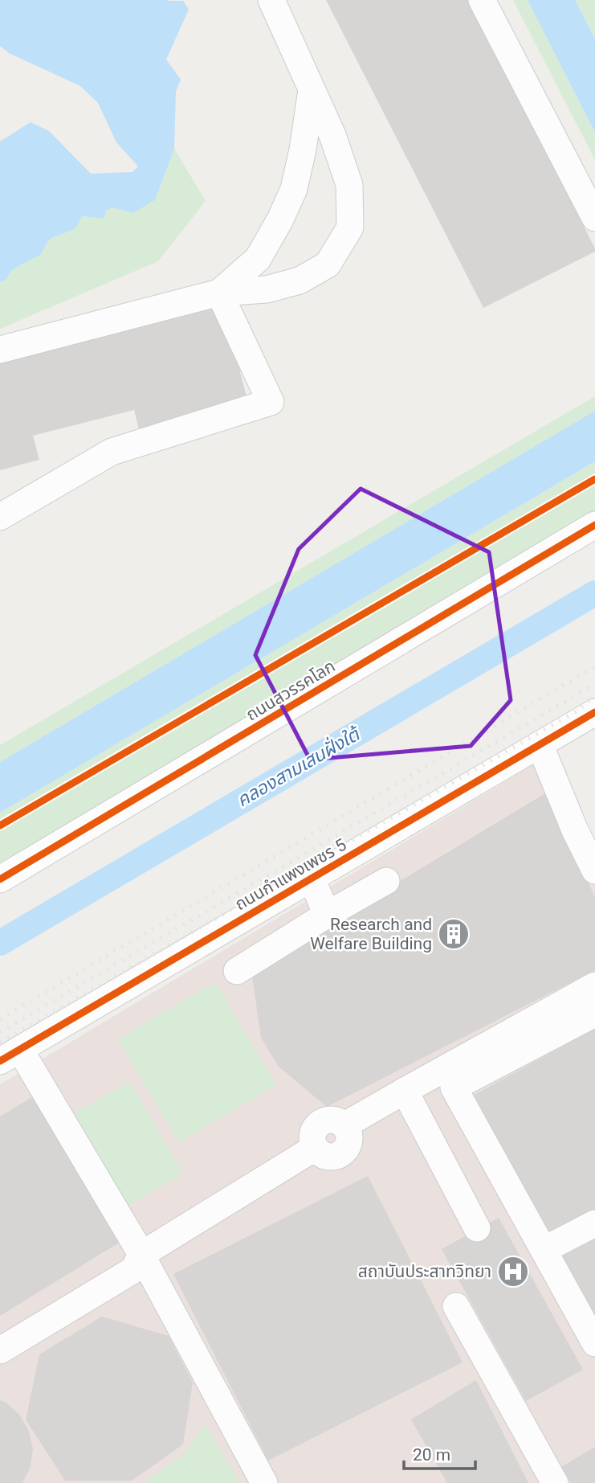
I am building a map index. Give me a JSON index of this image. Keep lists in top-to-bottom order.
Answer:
{
  "streets": {
    "street": ["ถนนสวรรคโลก", "ถนนกำแพงเพชร 5"]
  },
  "water": ["คลองสามเสนฝั่งใต้"],
  "places": {
    "building": ["Research and Welfare Building"],
    "hospital": ["สถาบันประสาทวิทยา"]
  },
  "scale_bar": "20 m"
}
